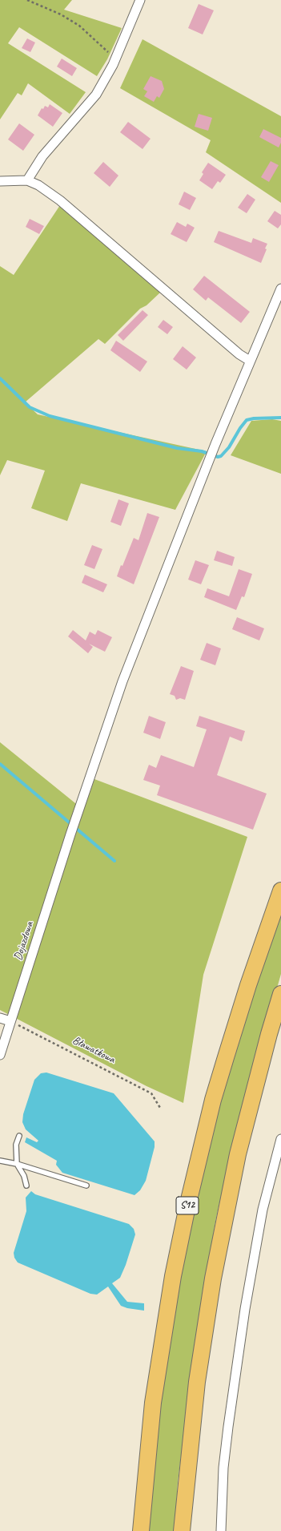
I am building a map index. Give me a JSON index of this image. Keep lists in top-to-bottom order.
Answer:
{
  "streets": {
    "highway": ["S12"],
    "street": ["Dojazdowa"],
    "path": ["Bławatkowa"]
  },
  "crossings": [
    ["Dojazdowa", "Bławatkowa"]
  ]
}
